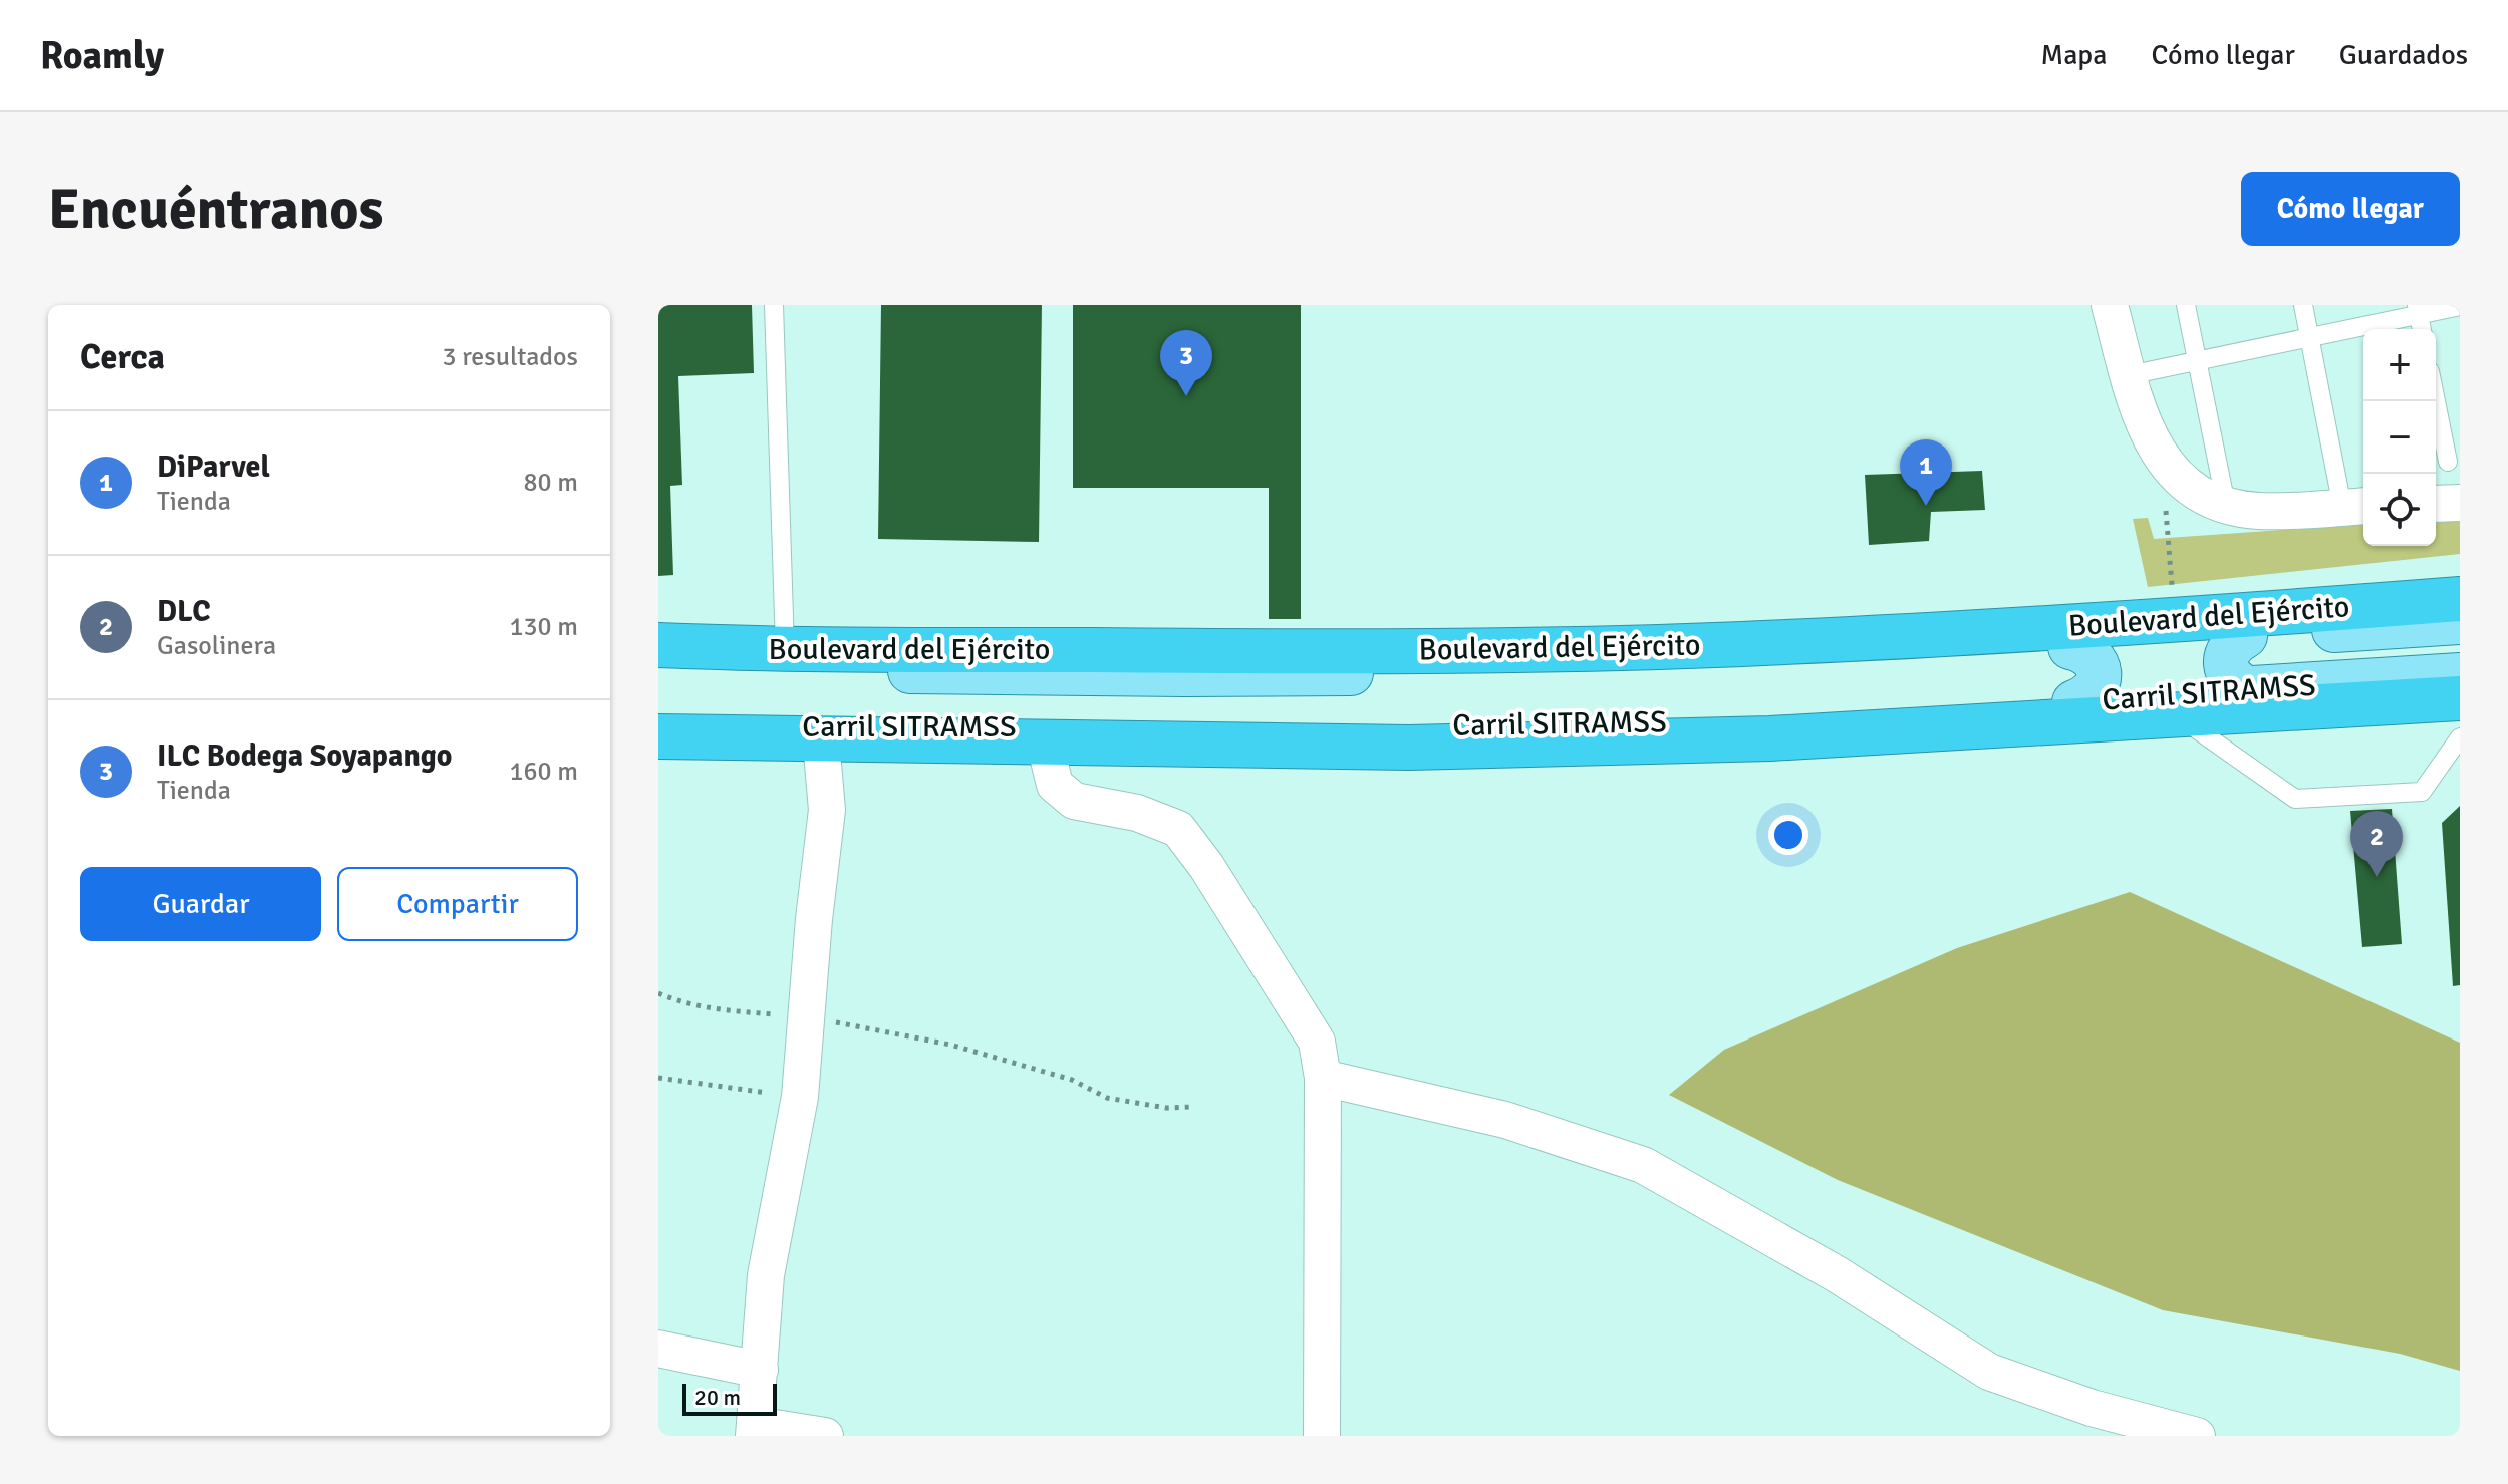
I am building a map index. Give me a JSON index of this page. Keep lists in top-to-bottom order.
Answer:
{
  "streets": {
    "highway": ["Boulevard del Ejército"],
    "main road": ["Carril SITRAMSS"]
  },
  "scale_bar": "20 m",
  "page": {
    "header": "Roamly",
    "nav": ["Mapa", "Cómo llegar", "Guardados"],
    "buttons": [
      "Cómo llegar",
      ["Guardar", "Compartir"]
    ],
    "title": "Encuéntranos",
    "heading": ["Cerca", "3 resultados"],
    "map_buttons": ["+", "−"],
    "pins": ["3", "1", "2"],
    "list": [
      {
        "mark": "1",
        "name": "DiParvel",
        "note": "Tienda",
        "value": "80 m"
      },
      {
        "mark": "2",
        "name": "DLC",
        "note": "Gasolinera",
        "value": "130 m"
      },
      {
        "mark": "3",
        "name": "ILC Bodega Soyapango",
        "note": "Tienda",
        "value": "160 m"
      }
    ],
    "scale": "20 m"
  }
}
